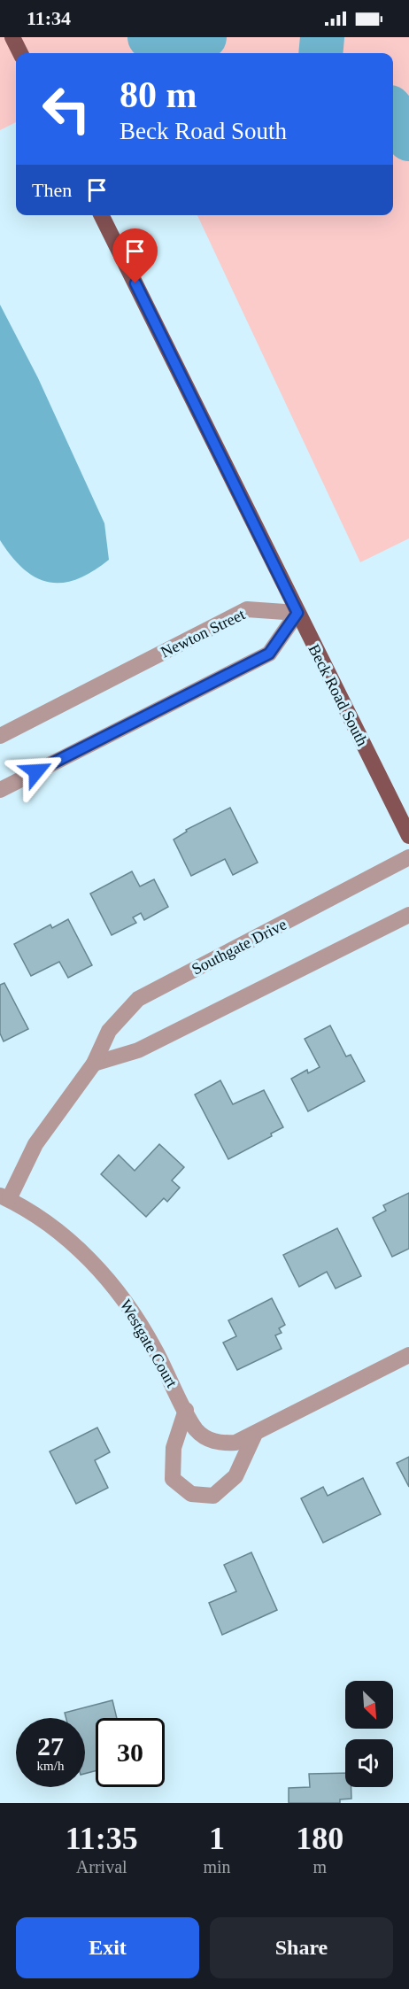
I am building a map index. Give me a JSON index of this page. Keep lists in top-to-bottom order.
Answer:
{
  "streets": {
    "main road": ["Beck Road South"],
    "street": ["Newton Street", "Southgate Drive", "Westgate Court"]
  },
  "crossings": [
    ["Newton Street", "Beck Road South"],
    ["Southgate Drive", "Westgate Court"]
  ],
  "north": "bottom right",
  "page": {
    "status": "11:34",
    "turn": ["80 m", "Beck Road South"],
    "then": "Then",
    "speed": "27 km/h",
    "limit": "30",
    "eta": [
      "11:35",
      "Arrival",
      "1",
      "min",
      "180",
      "m"
    ],
    "buttons": ["Exit", "Share"]
  }
}
